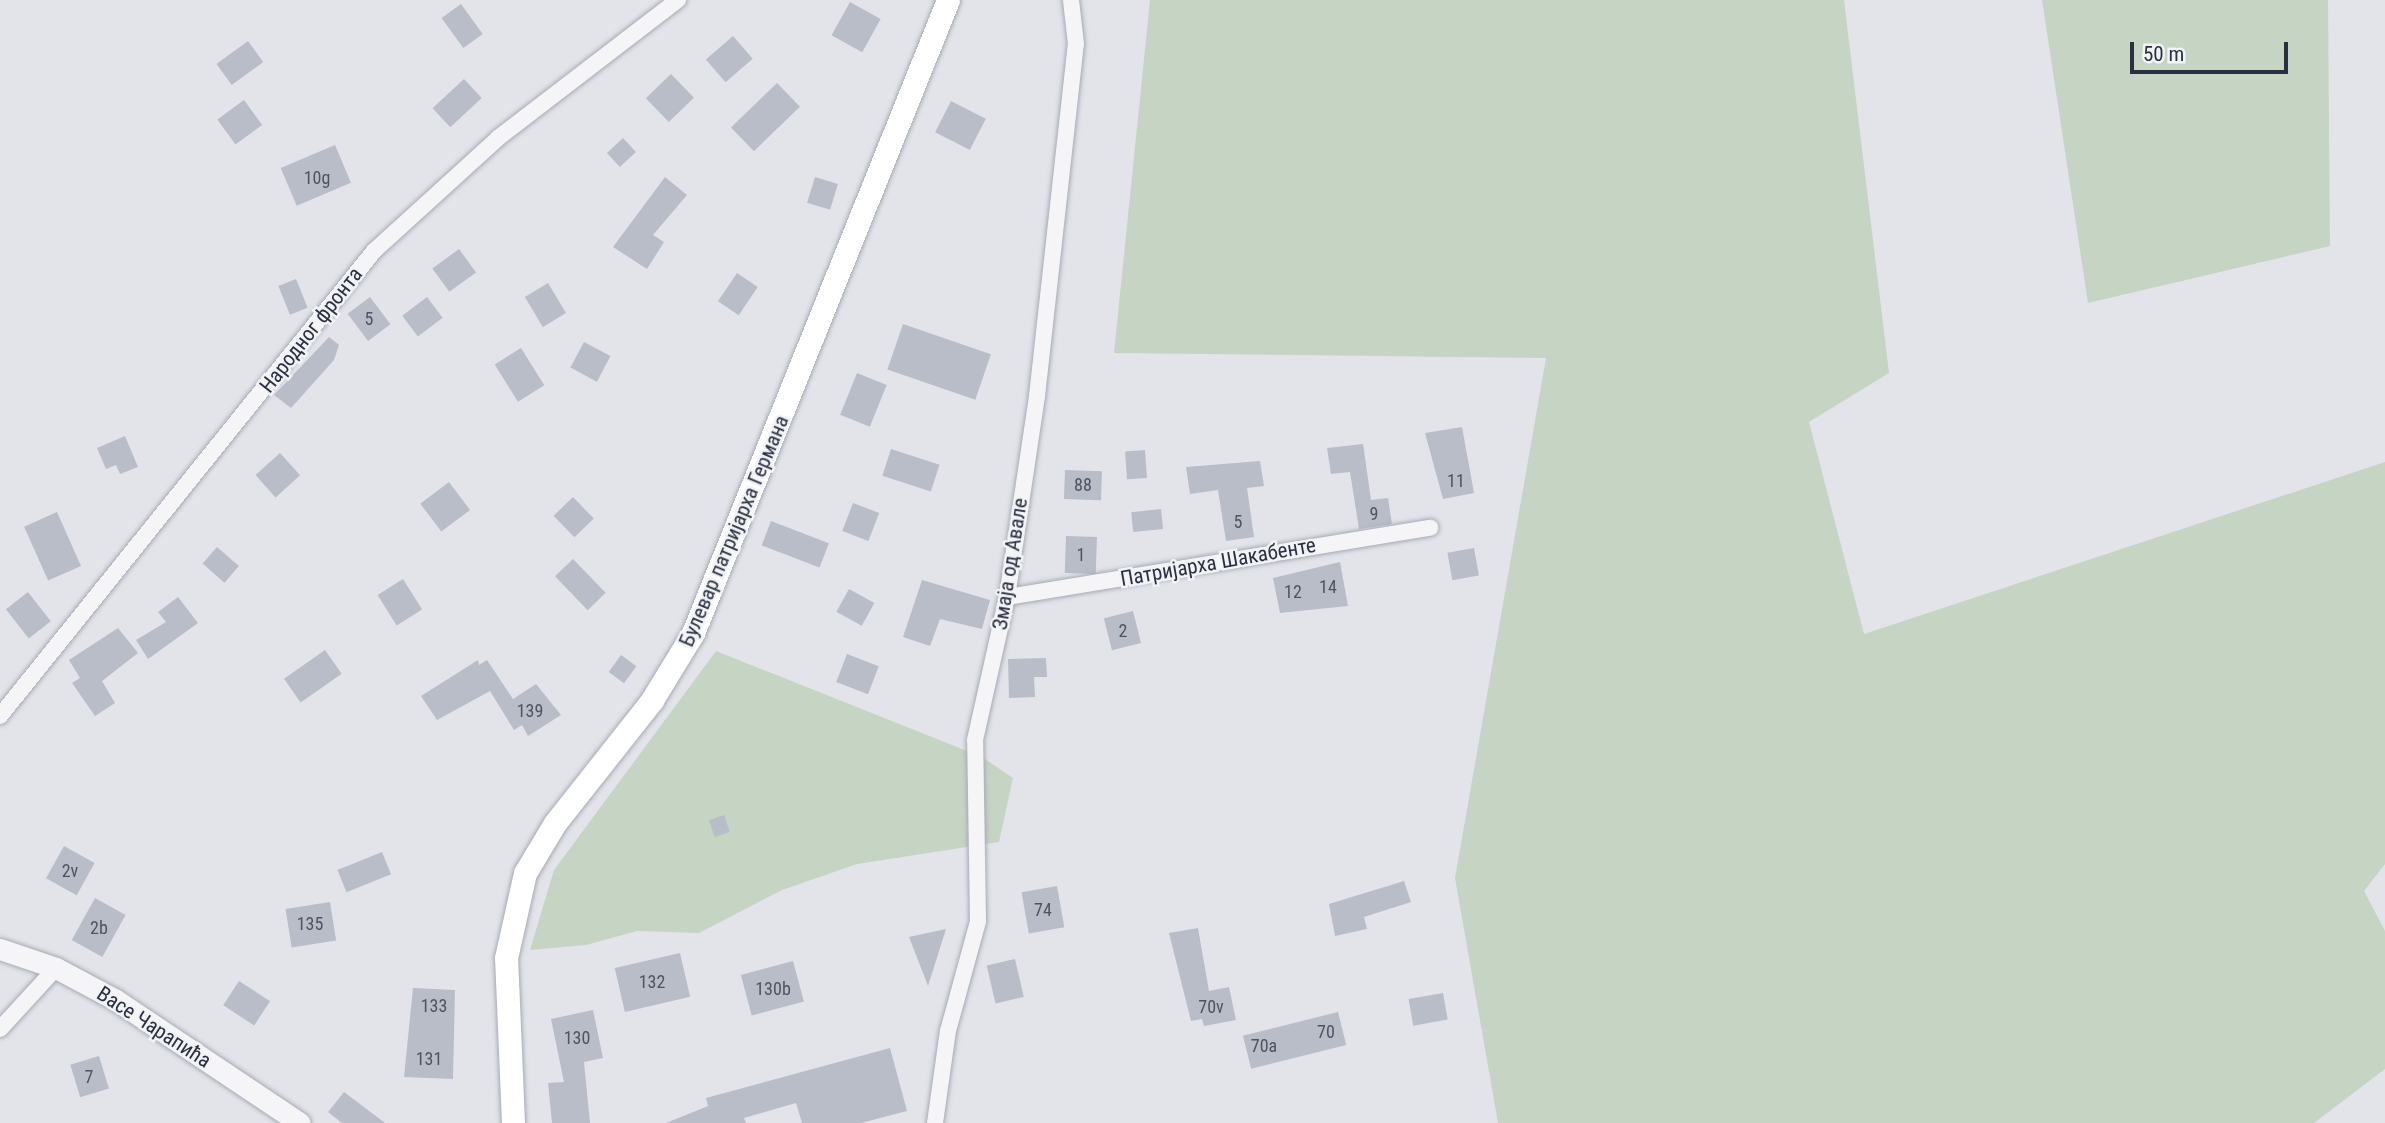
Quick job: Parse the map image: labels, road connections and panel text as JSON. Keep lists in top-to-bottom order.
{
  "streets": {
    "main road": ["Булевар патријарха Германа"],
    "street": [
      "Народног фронта",
      "Патријарха Шакабенте",
      "Змаја од Авале",
      "Васе Чарапића"
    ]
  },
  "crossings": [
    ["Патријарха Шакабенте", "Змаја од Авале"]
  ],
  "house_numbers": [
    "10g",
    "5",
    "11",
    "88",
    "9",
    "5",
    "1",
    "14",
    "12",
    "2",
    "139",
    "2v",
    "74",
    "135",
    "2b",
    "132",
    "130b",
    "133",
    "70v",
    "70",
    "130",
    "70a",
    "131",
    "7"
  ],
  "scale_bar": "50 m"
}
